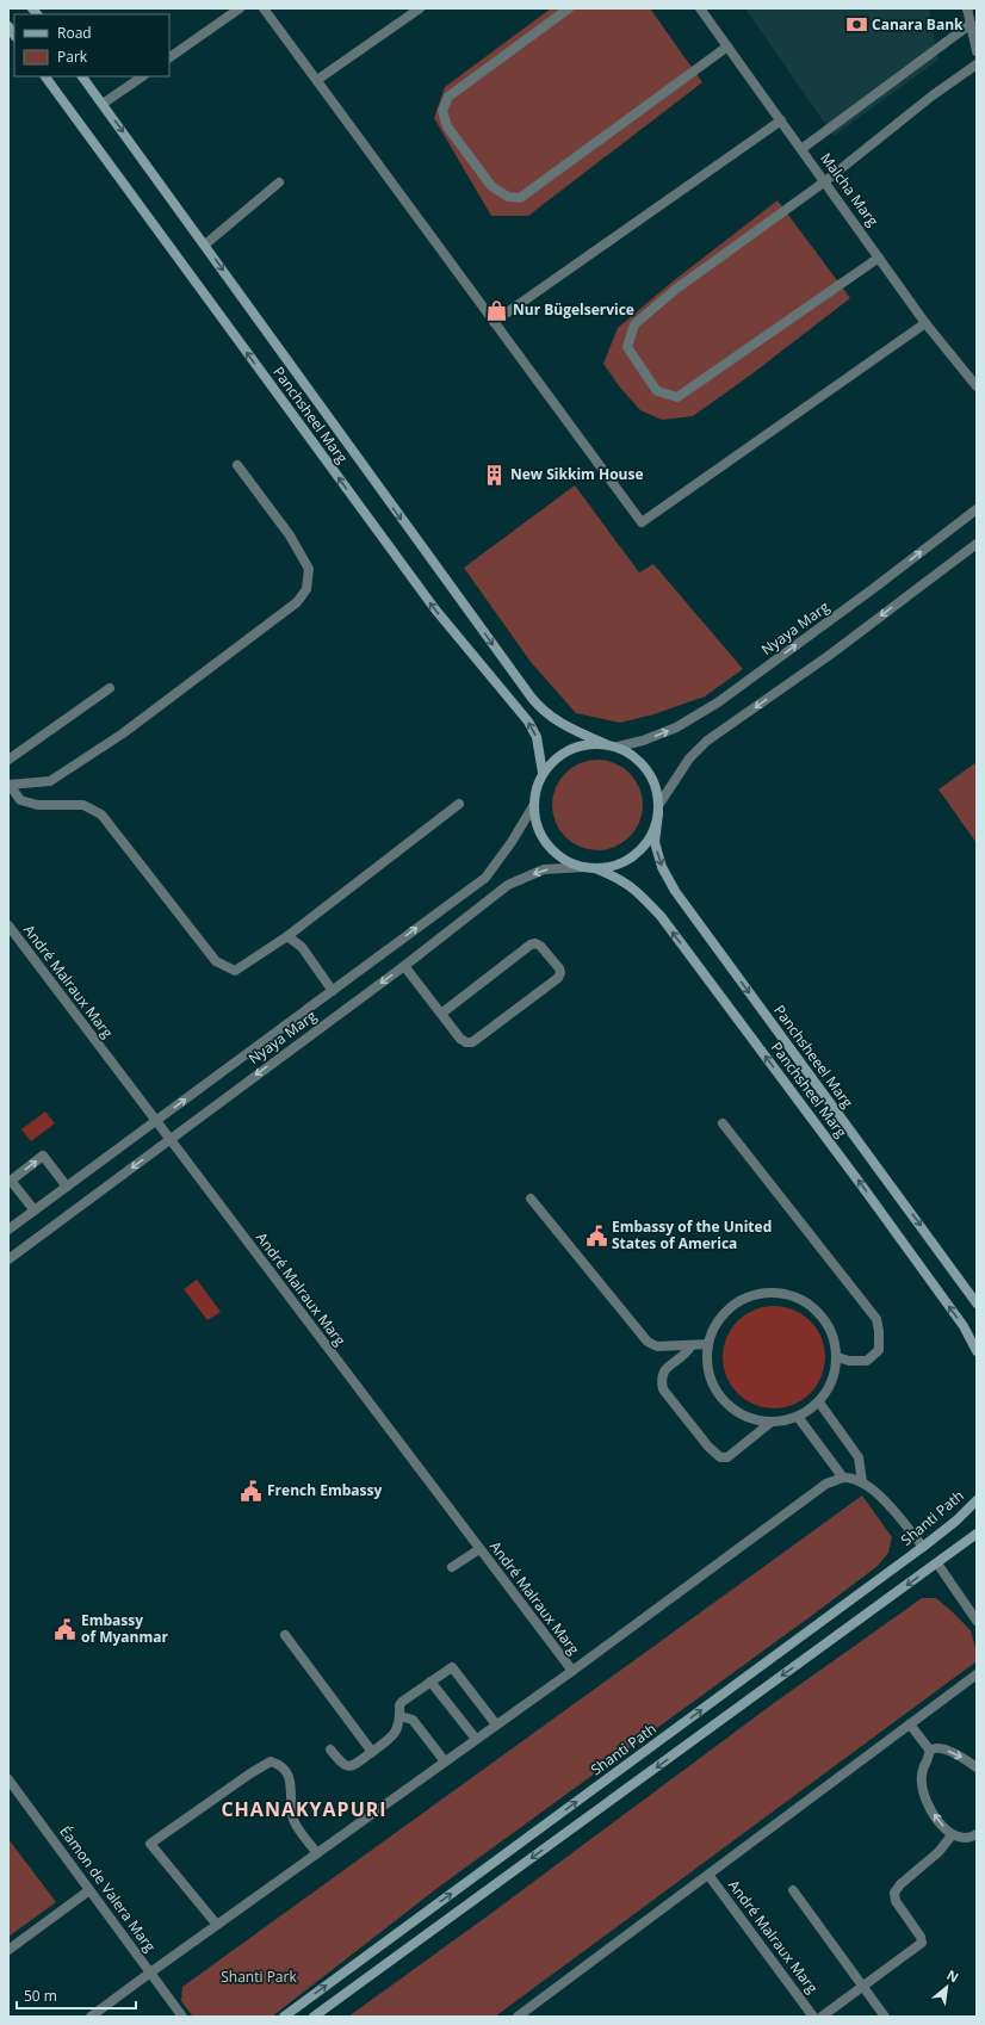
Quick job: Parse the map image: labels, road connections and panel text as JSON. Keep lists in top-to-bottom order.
{
  "streets": {
    "main road": ["Panchsheel Marg", "Panchsheeel Marg", "Shanti Path"],
    "street": [
      "Malcha Marg",
      "Nyaya Marg",
      "André Malraux Marg",
      "Éamon de Valera Marg"
    ]
  },
  "crossings": [
    ["Panchsheel Marg", "Nyaya Marg"],
    ["Panchsheel Marg", "Panchsheeel Marg"],
    ["Nyaya Marg", "André Malraux Marg"],
    ["Nyaya Marg", "Panchsheeel Marg"]
  ],
  "one_way": ["Panchsheeel Marg"],
  "districts": ["CHANAKYAPURI"],
  "parks": ["Shanti Park"],
  "places": {
    "bank": ["Canara Bank"],
    "shop": ["Nur Bügelservice"],
    "building": ["New Sikkim House"],
    "public building": ["Embassy of the United States of America", "French Embassy", "Embassy of Myanmar"]
  },
  "legend": ["Road", "Park"],
  "scale_bar": "50 m",
  "north": "top right"
}
